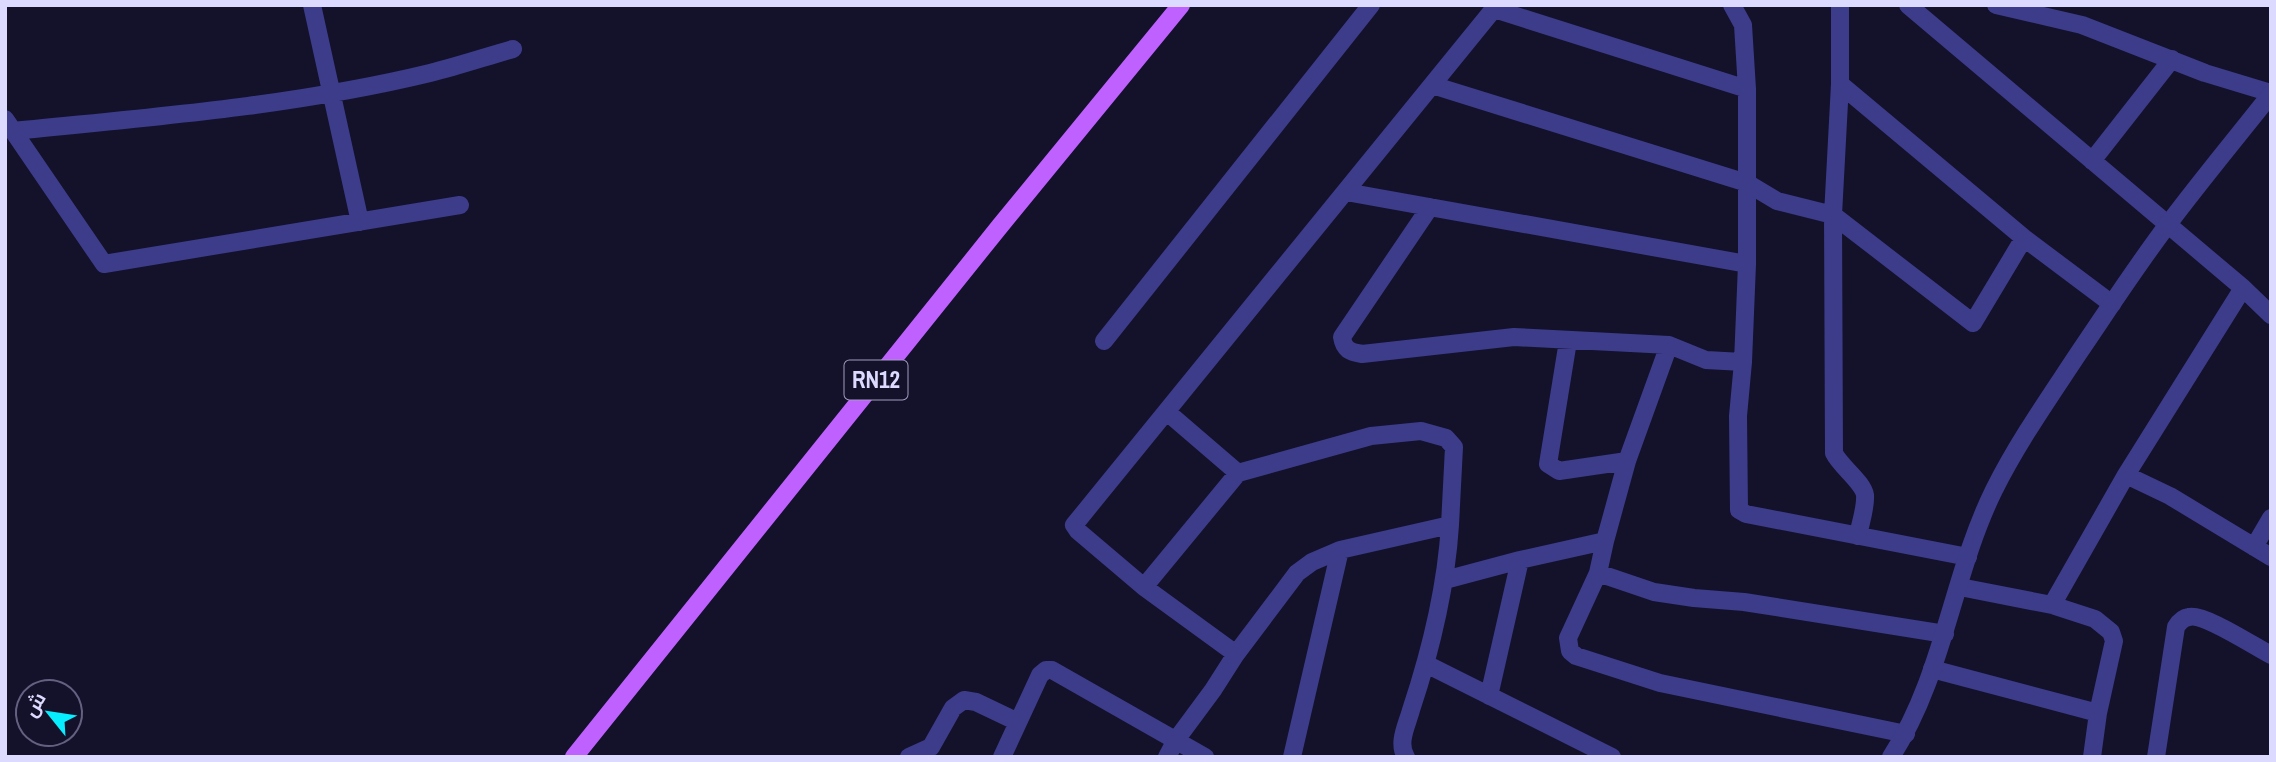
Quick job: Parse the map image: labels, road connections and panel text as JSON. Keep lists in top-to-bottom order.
{
  "streets": {
    "main road": ["RN12"]
  },
  "north": "top left"
}
